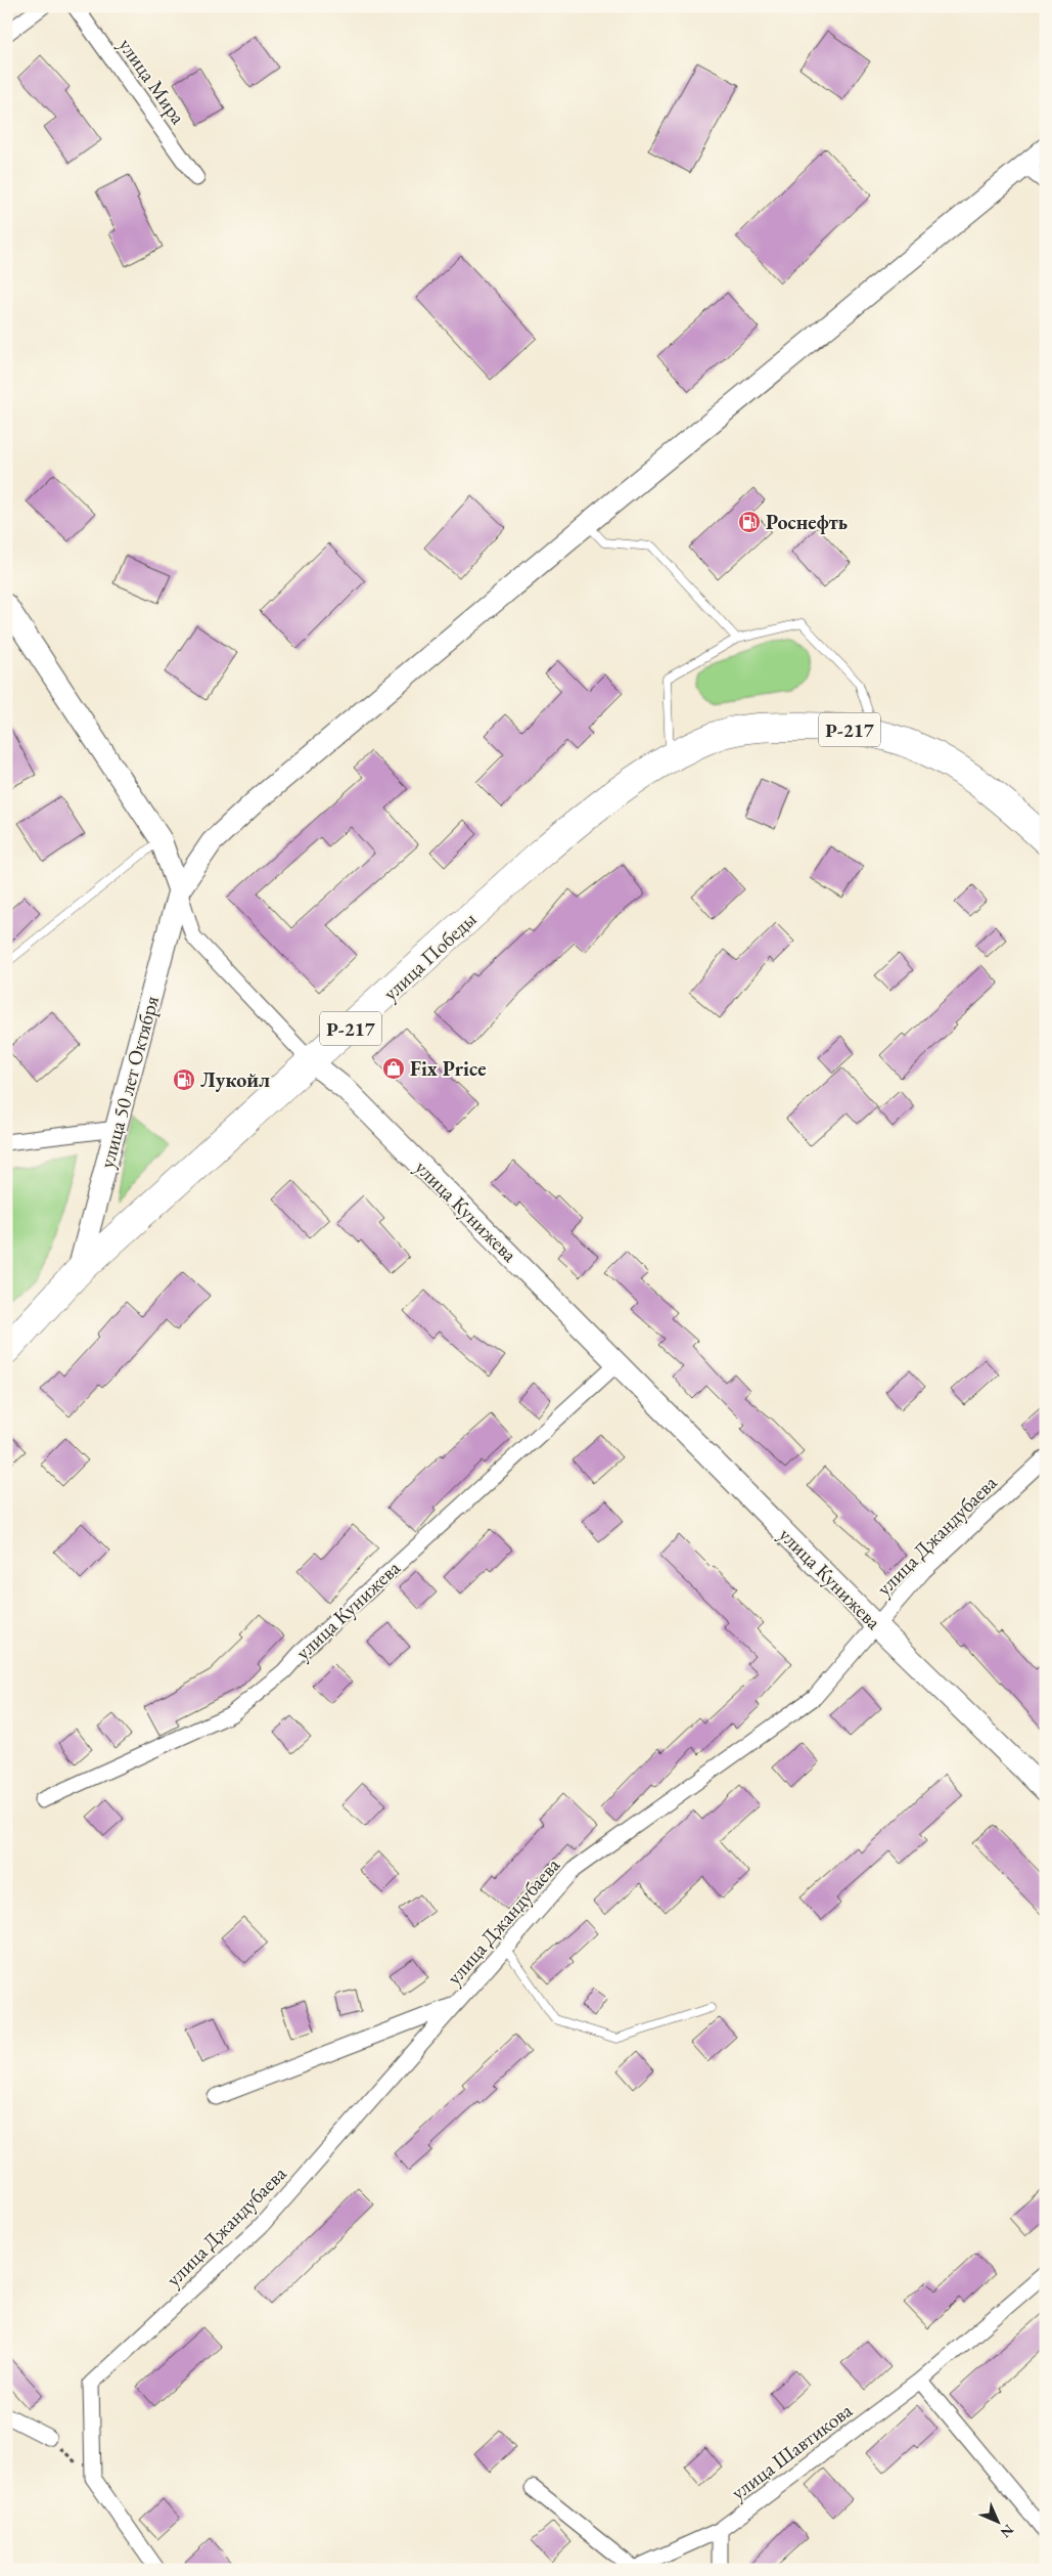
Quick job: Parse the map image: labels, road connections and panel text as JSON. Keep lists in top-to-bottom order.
{
  "streets": {
    "highway": ["Р-217", "улица Победы"],
    "main road": ["улица 50 лет Октября", "улица Кунижева"],
    "street": ["улица Мира", "улица Джандубаева", "улица Шавтикова"]
  },
  "crossings": [
    ["Р-217", "улица Победы"],
    ["улица Победы", "улица 50 лет Октября"],
    ["улица Победы", "улица Кунижева"],
    ["улица Кунижева", "улица Джандубаева"]
  ],
  "places": {
    "fuel station": ["Роснефть", "Лукойл"],
    "shop": ["Fix Price"]
  },
  "north": "bottom right"
}
